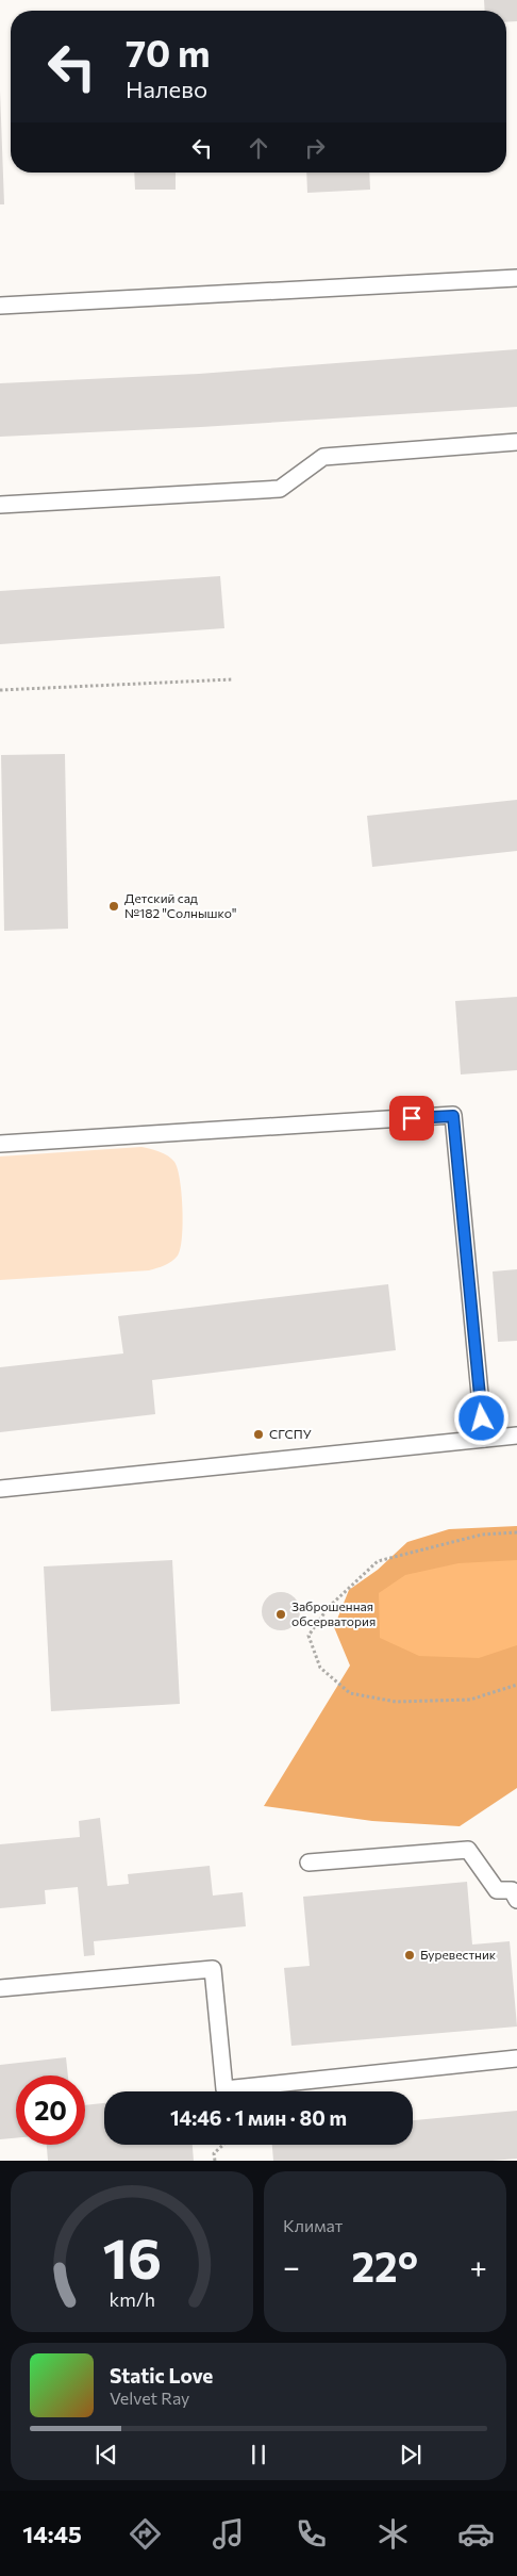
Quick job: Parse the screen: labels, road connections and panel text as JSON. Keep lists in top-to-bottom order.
{
  "places": [
    "Детский сад №182 \"Солнышко\"",
    "СГСПУ",
    "Заброшенная обсерватория",
    "Буревестник"
  ],
  "page": {
    "turn": ["70 m", "Налево"],
    "limit": "20",
    "trip": "14:46 · 1 мин · 80 m",
    "tile": "Климат",
    "heat": ["−", "22°", "+"],
    "song": ["Static Love", "Velvet Ray"],
    "tabs": "14:45",
    "gauge": ["16", "km/h"]
  }
}
